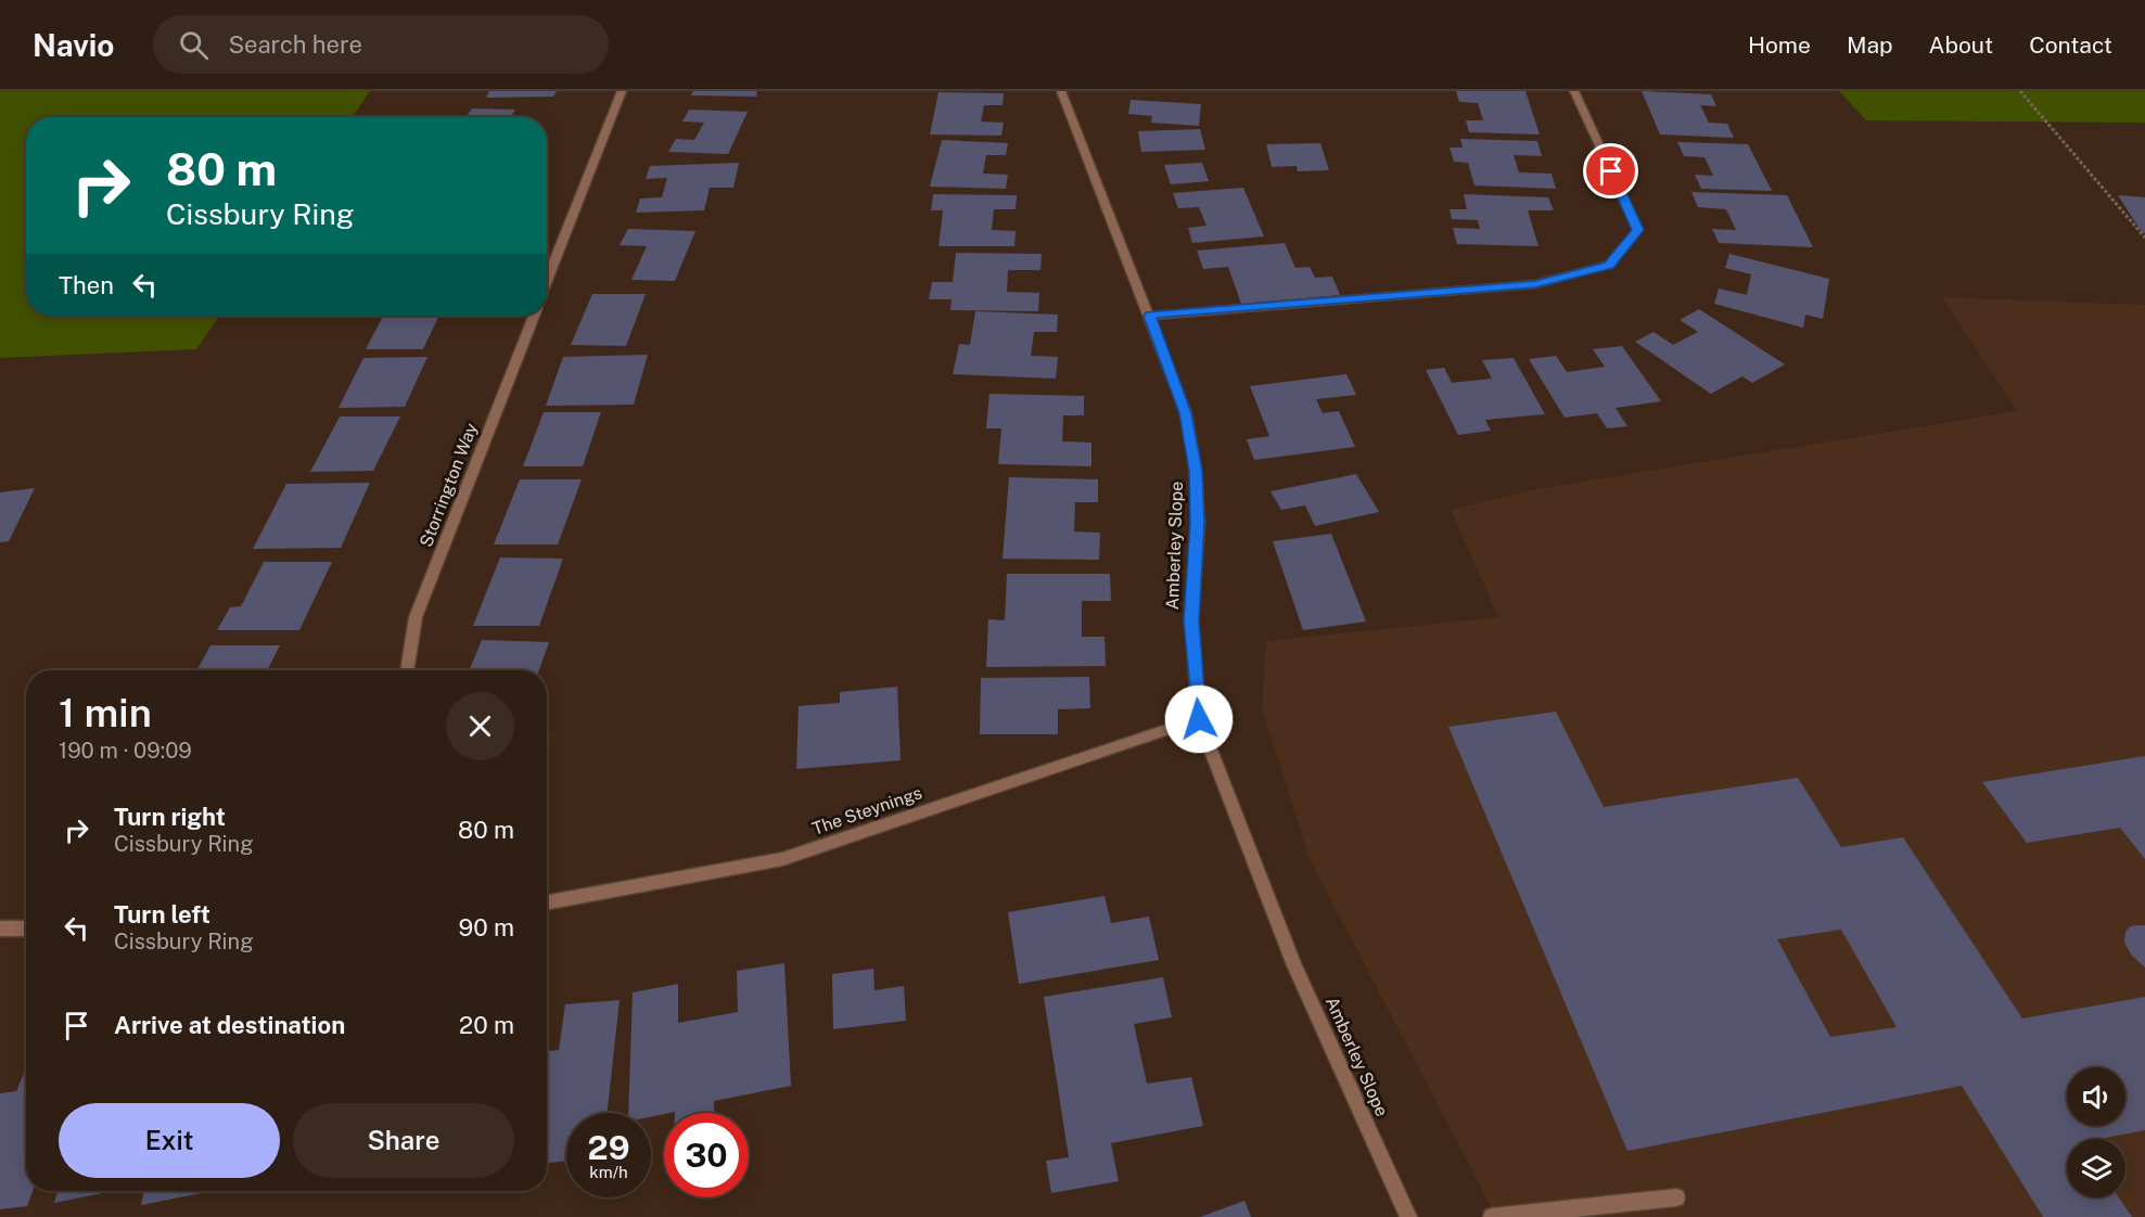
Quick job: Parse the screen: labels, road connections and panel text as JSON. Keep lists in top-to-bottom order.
{
  "streets": {
    "street": ["Storrington Way", "Amberley Slope", "The Steynings"]
  },
  "crossings": [
    ["Amberley Slope", "The Steynings"]
  ],
  "page": {
    "header": "Navio",
    "search": "Search here",
    "nav": [
      "Home",
      "Map",
      "About",
      "Contact"
    ],
    "turn": ["80 m", "Cissbury Ring"],
    "then": "Then",
    "heading": ["1 min", "190 m · 09:09"],
    "list": [
      {
        "name": "Turn right",
        "note": "Cissbury Ring",
        "value": "80 m"
      },
      {
        "name": "Turn left",
        "note": "Cissbury Ring",
        "value": "90 m"
      },
      {
        "name": "Arrive at destination",
        "value": "20 m"
      }
    ],
    "buttons": ["Exit", "Share"],
    "speed": "29 km/h",
    "limit": "30"
  }
}
